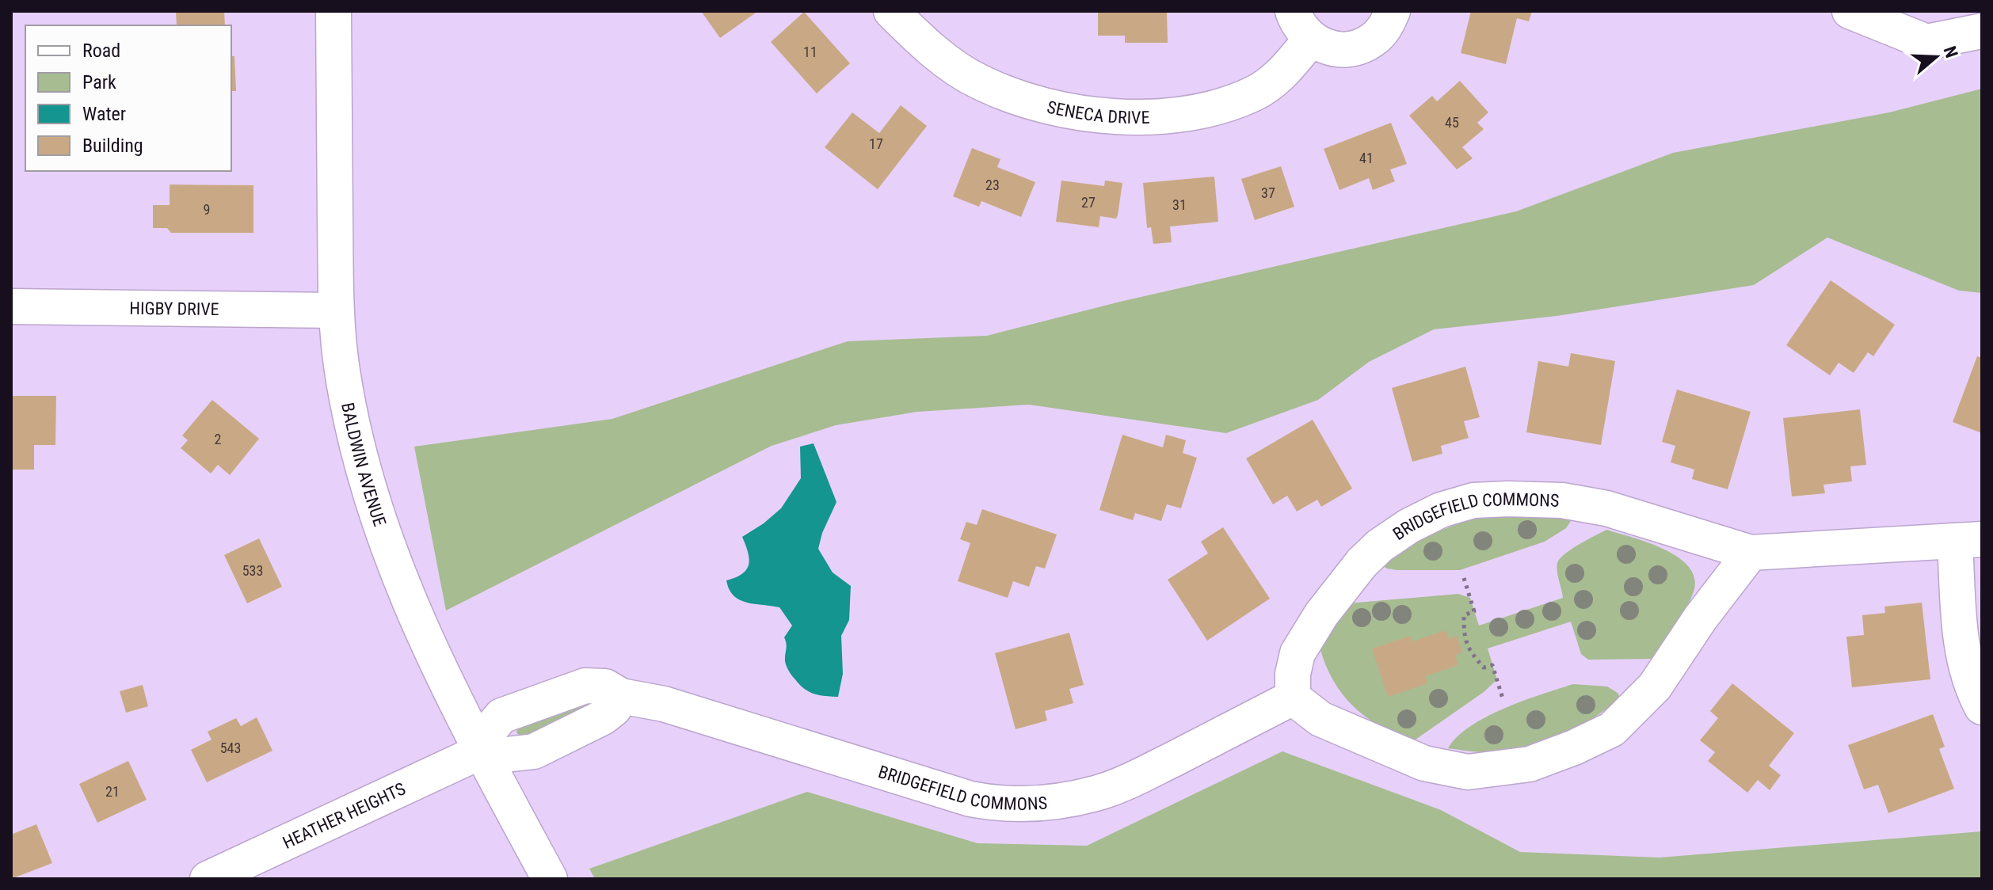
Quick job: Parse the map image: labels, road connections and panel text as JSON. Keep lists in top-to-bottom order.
{
  "streets": {
    "street": [
      "SENECA DRIVE",
      "HIGBY DRIVE",
      "BALDWIN AVENUE",
      "BRIDGEFIELD COMMONS",
      "HEATHER HEIGHTS"
    ]
  },
  "crossings": [
    ["HIGBY DRIVE", "BALDWIN AVENUE"],
    ["BALDWIN AVENUE", "BRIDGEFIELD COMMONS"],
    ["BALDWIN AVENUE", "HEATHER HEIGHTS"],
    ["BRIDGEFIELD COMMONS", "HEATHER HEIGHTS"]
  ],
  "house_numbers": [
    "11",
    "45",
    "17",
    "41",
    "23",
    "37",
    "27",
    "31",
    "9",
    "2",
    "533",
    "543",
    "21"
  ],
  "legend": [
    "Road",
    "Park",
    "Water",
    "Building"
  ],
  "north": "right"
}
